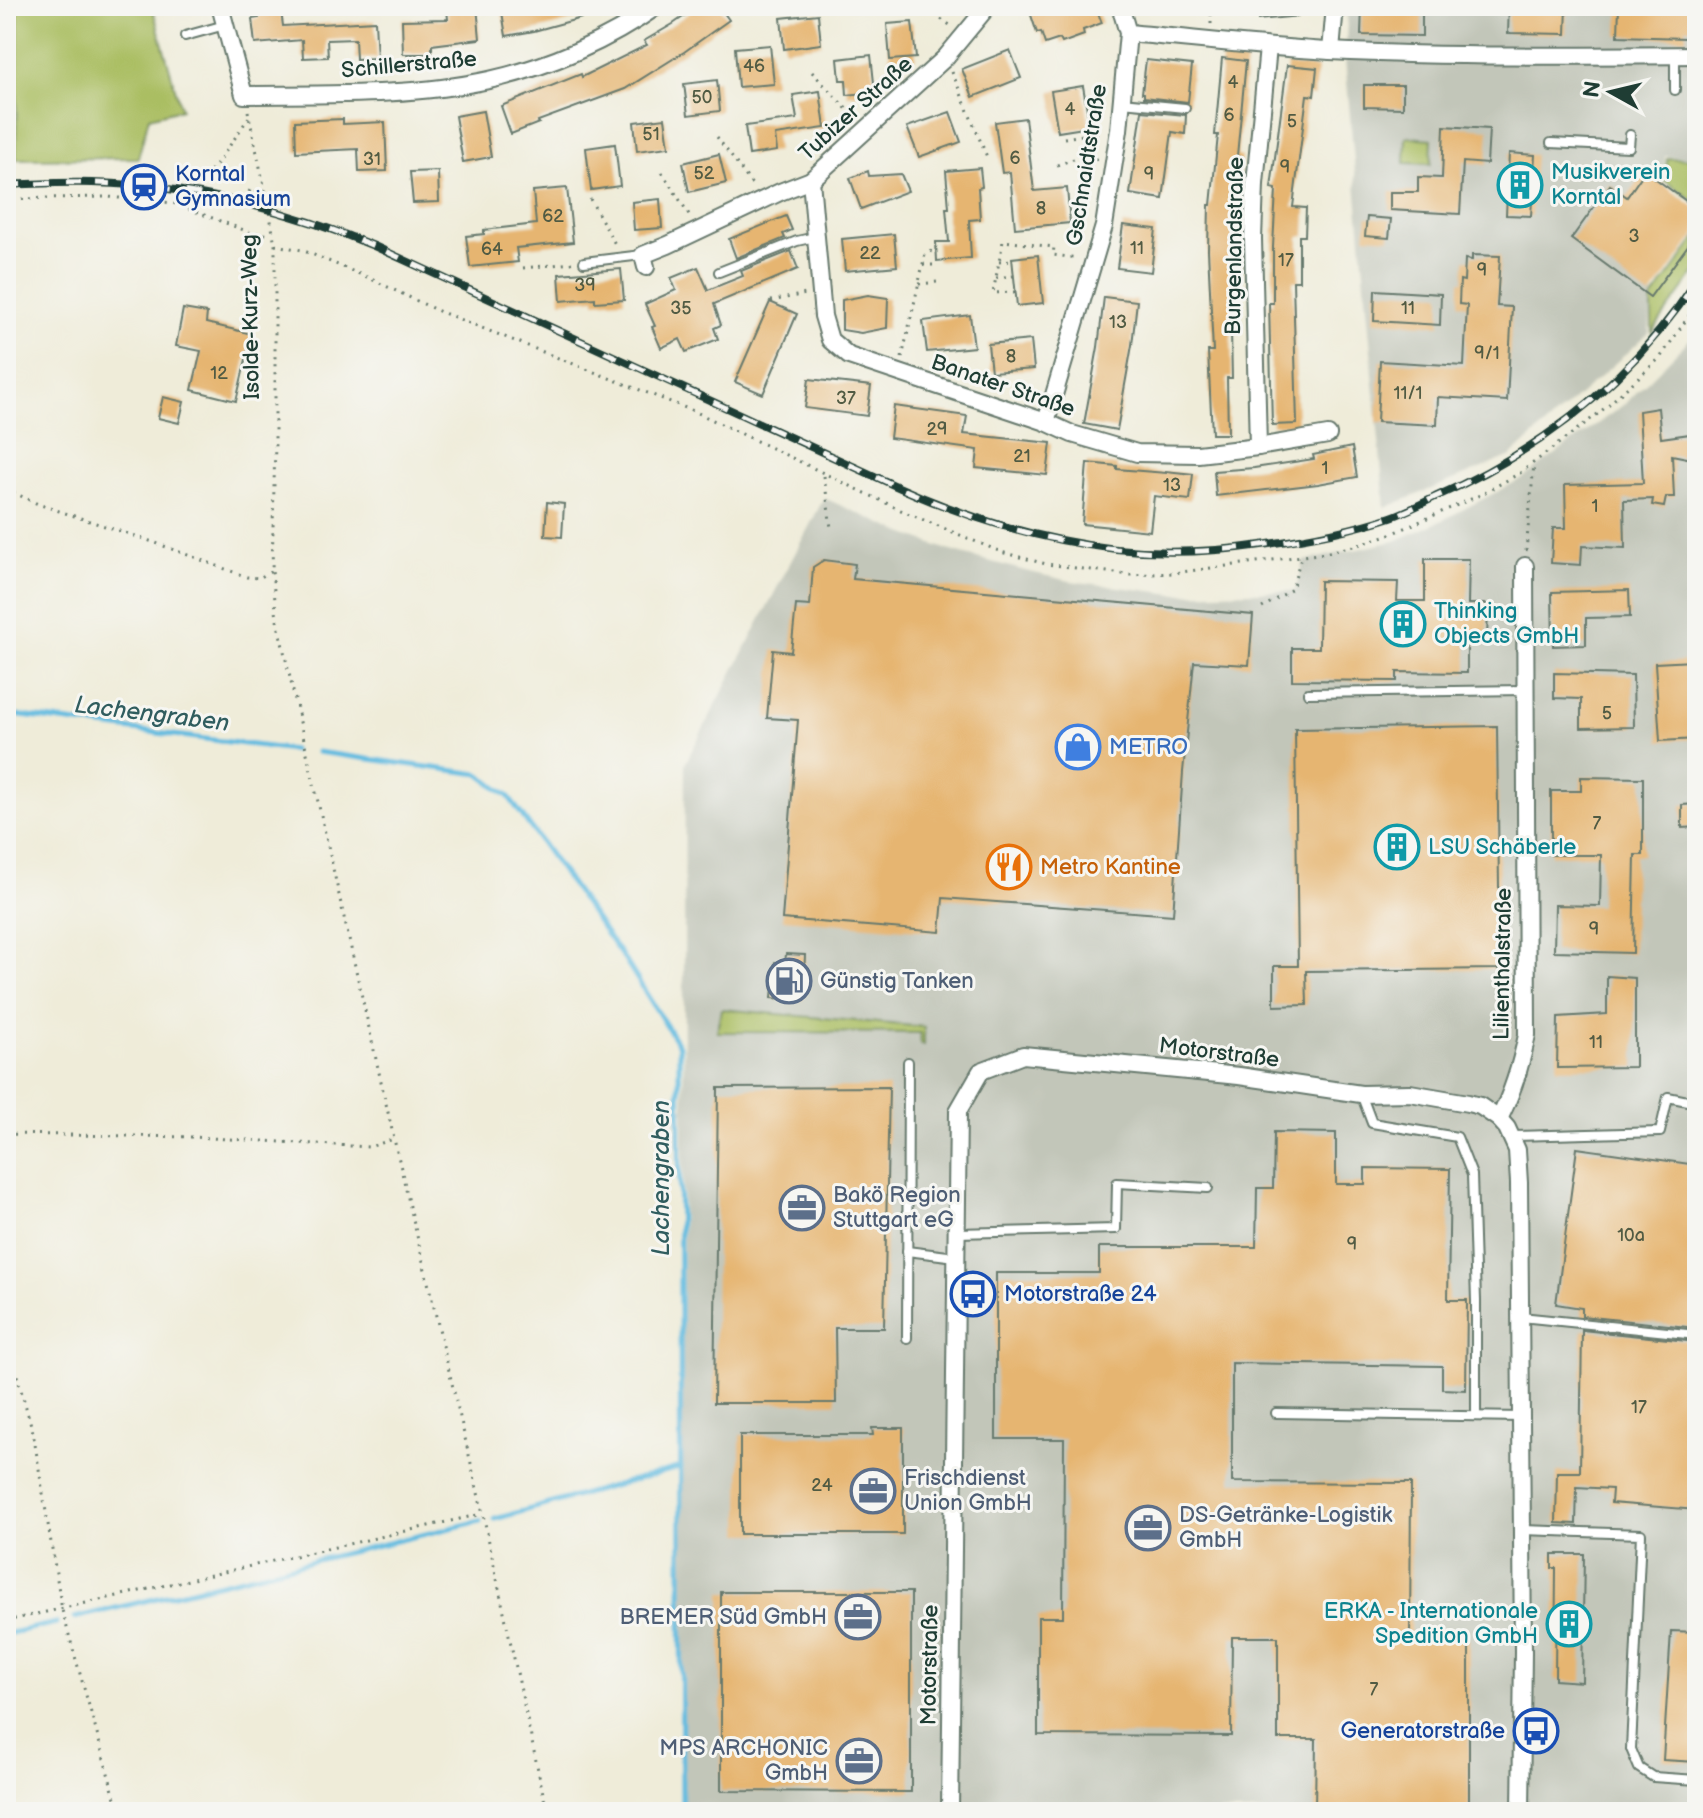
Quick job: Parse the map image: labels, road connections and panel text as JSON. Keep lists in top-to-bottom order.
{
  "streets": {
    "street": [
      "Schillerstraße",
      "Tubizer Straße",
      "Gschnaidtstraße",
      "Burgenlandstraße",
      "Banater Straße",
      "Lilienthalstraße",
      "Motorstraße"
    ],
    "path": ["Isolde-Kurz-Weg"]
  },
  "crossings": [
    ["Schillerstraße", "Isolde-Kurz-Weg"],
    ["Tubizer Straße", "Banater Straße"],
    ["Gschnaidtstraße", "Banater Straße"],
    ["Burgenlandstraße", "Banater Straße"],
    ["Lilienthalstraße", "Motorstraße"]
  ],
  "water": ["Lachengraben"],
  "places": {
    "building": [
      "Musikverein Korntal",
      "Thinking Objects GmbH",
      "LSU Schäberle",
      "ERKA - Internationale Spedition GmbH"
    ],
    "station": ["Korntal Gymnasium"],
    "shop": ["METRO"],
    "restaurant": ["Metro Kantine"],
    "fuel station": ["Günstig Tanken"],
    "office": [
      "Bakö Region Stuttgart eG",
      "Frischdienst Union GmbH",
      "DS-Getränke-Logistik GmbH",
      "BREMER Süd GmbH",
      "MPS ARCHONIC GmbH"
    ],
    "bus stop": ["Motorstraße 24", "Generatorstraße"]
  },
  "house_numbers": [
    "46",
    "4",
    "50",
    "4",
    "6",
    "5",
    "51",
    "6",
    "31",
    "9",
    "52",
    "9",
    "8",
    "62",
    "3",
    "11",
    "64",
    "22",
    "17",
    "9",
    "39",
    "35",
    "11",
    "13",
    "9/1",
    "8",
    "12",
    "11/1",
    "37",
    "29",
    "21",
    "1",
    "13",
    "1",
    "5",
    "7",
    "9",
    "11",
    "10a",
    "9",
    "17",
    "24",
    "7"
  ],
  "north": "left"
}
